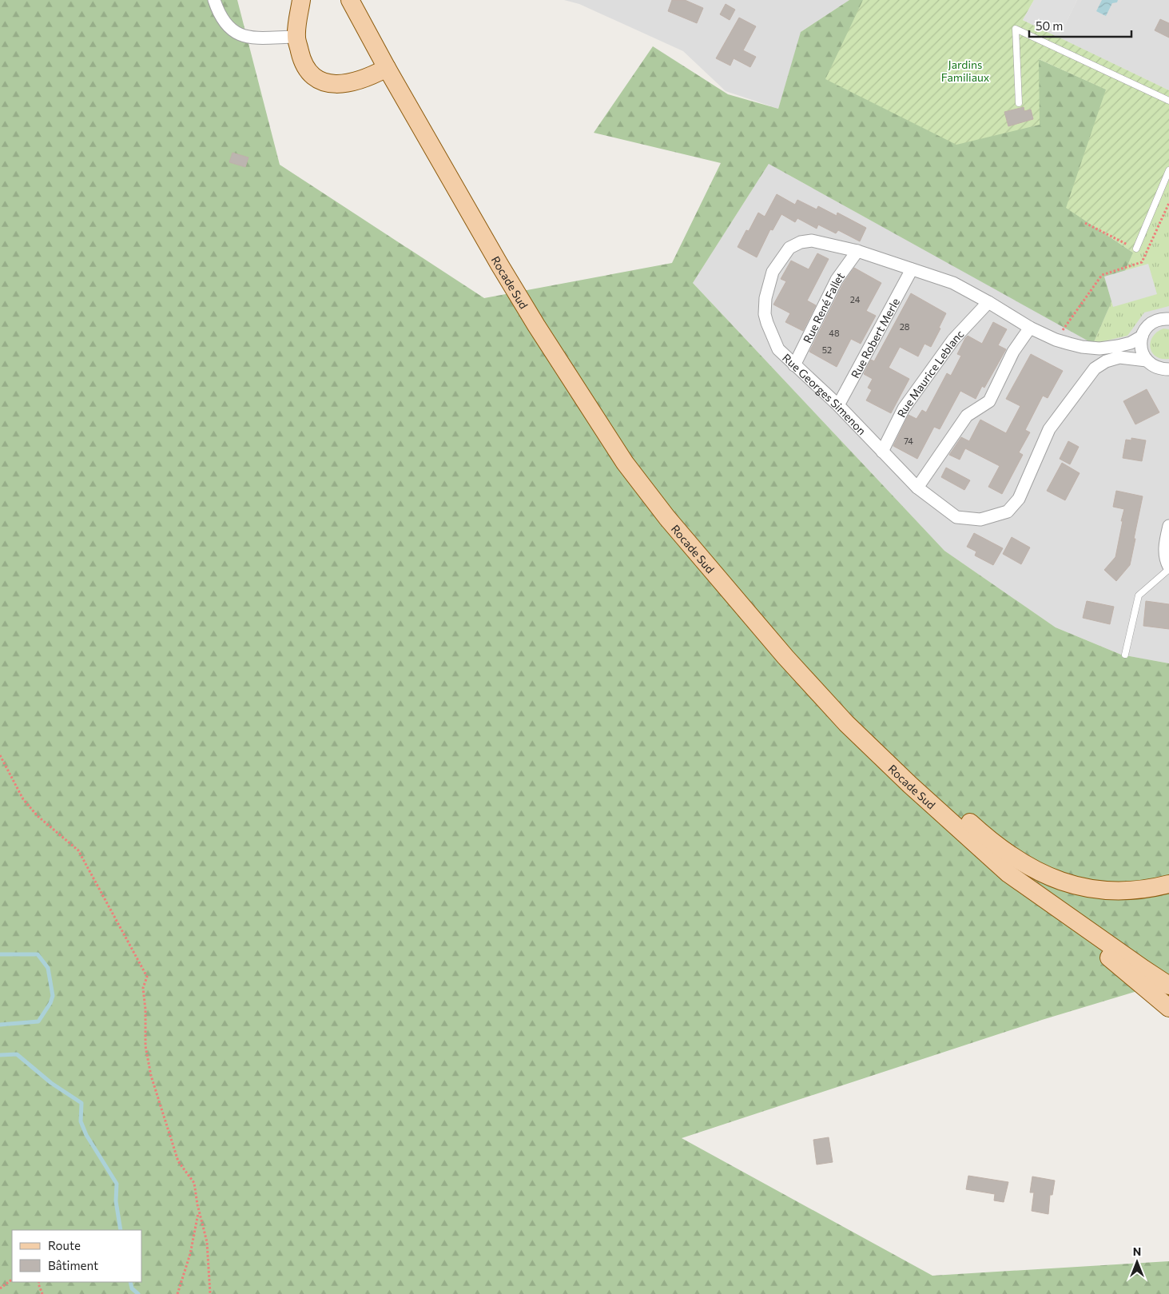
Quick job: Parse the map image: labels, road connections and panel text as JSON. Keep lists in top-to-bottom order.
{
  "streets": {
    "main road": ["Rocade Sud"],
    "street": [
      "Rue René Fallet",
      "Rue Robert Merle",
      "Rue Maurice Leblanc",
      "Rue Georges Simenon"
    ]
  },
  "crossings": [
    ["Rue René Fallet", "Rue Georges Simenon"],
    ["Rue Robert Merle", "Rue Georges Simenon"],
    ["Rue Maurice Leblanc", "Rue Georges Simenon"]
  ],
  "parks": ["Jardins Familiaux"],
  "house_numbers": [
    "24",
    "28",
    "48",
    "52",
    "74"
  ],
  "legend": ["Route", "Bâtiment"],
  "scale_bar": "50 m",
  "north": "top"
}
